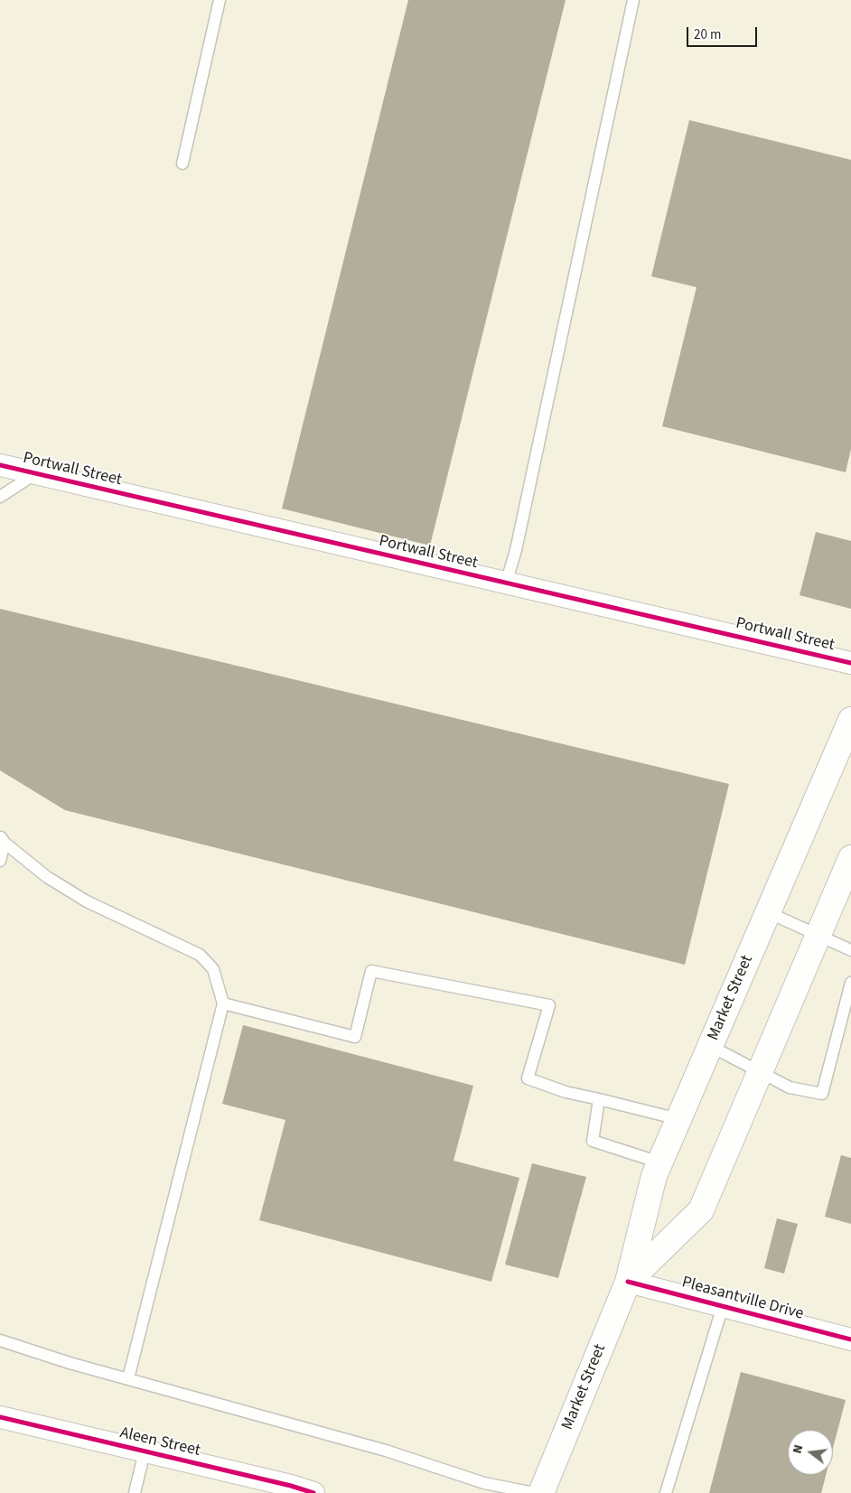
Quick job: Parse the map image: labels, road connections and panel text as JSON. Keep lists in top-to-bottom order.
{
  "streets": {
    "main road": ["Market Street"],
    "street": ["Portwall Street", "Pleasantville Drive", "Aleen Street"]
  },
  "crossings": [
    ["Market Street", "Pleasantville Drive"]
  ],
  "scale_bar": "20 m",
  "north": "left"
}
